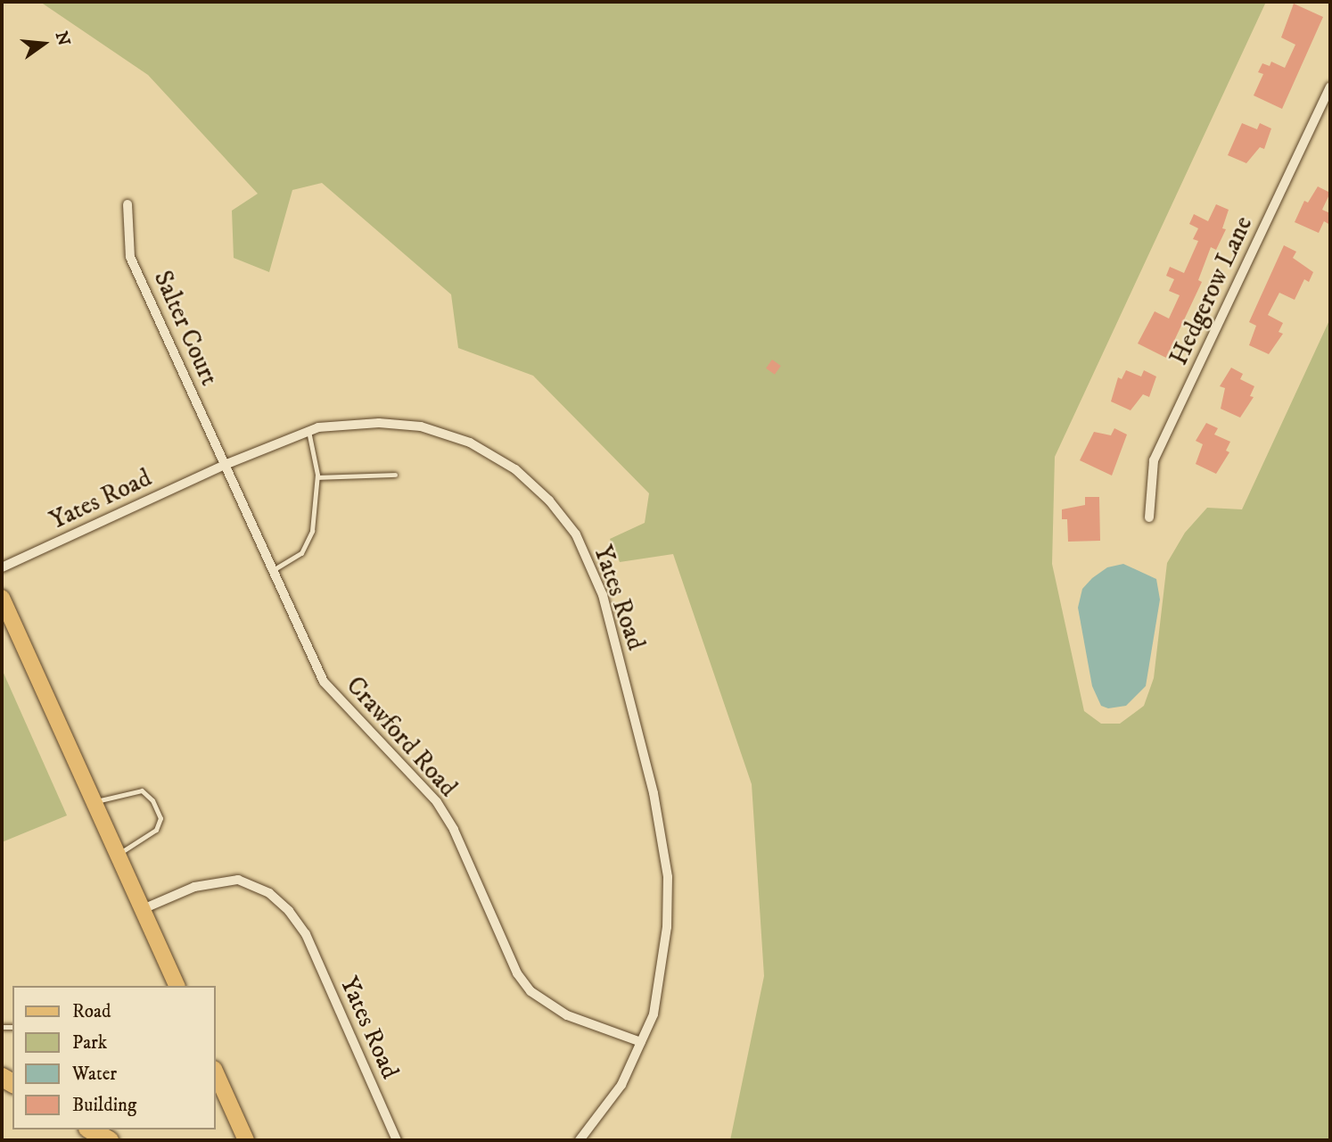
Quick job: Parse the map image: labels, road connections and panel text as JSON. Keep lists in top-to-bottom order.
{
  "streets": {
    "street": [
      "Hedgerow Lane",
      "Salter Court",
      "Yates Road",
      "Crawford Road"
    ]
  },
  "crossings": [
    ["Salter Court", "Yates Road"],
    ["Salter Court", "Crawford Road"],
    ["Yates Road", "Crawford Road"]
  ],
  "legend": [
    "Road",
    "Park",
    "Water",
    "Building"
  ],
  "north": "right"
}
